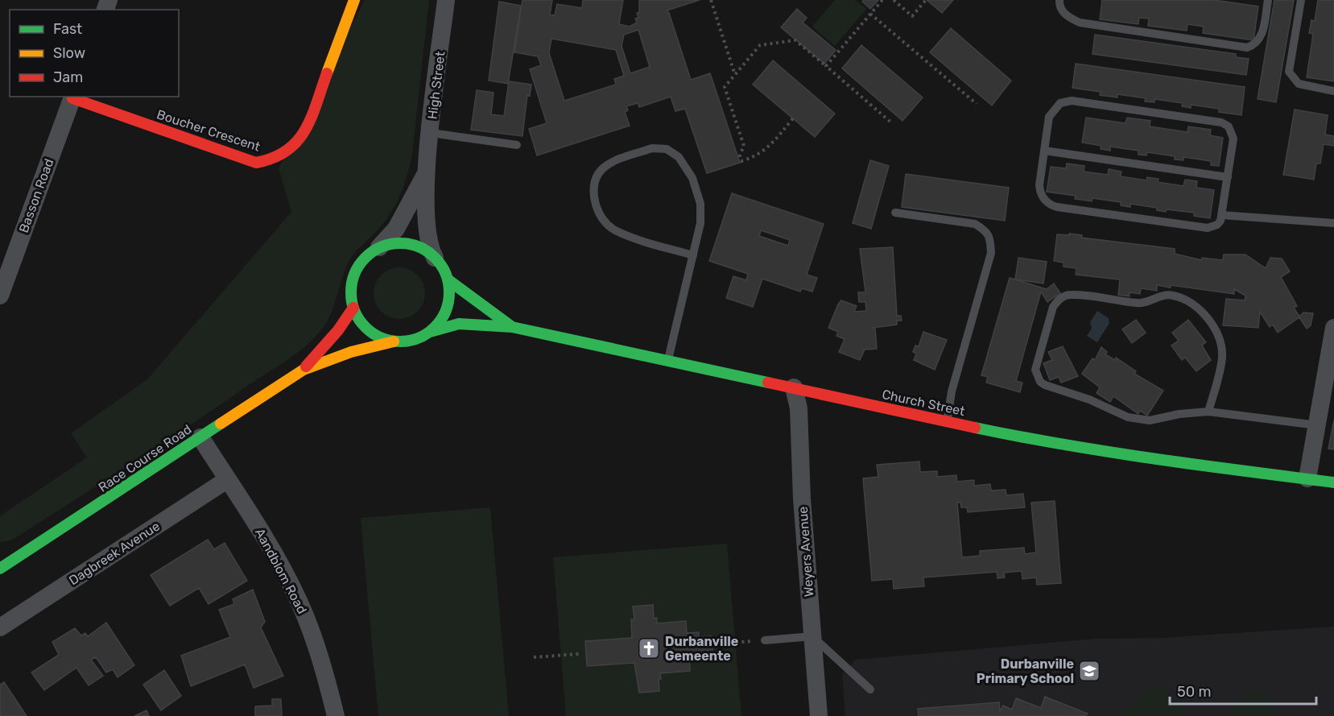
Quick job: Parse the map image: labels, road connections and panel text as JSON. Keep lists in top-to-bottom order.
{
  "streets": {
    "main road": ["Boucher Crescent", "Church Street", "Race Course Road"],
    "street": [
      "High Street",
      "Basson Road",
      "Weyers Avenue",
      "Dagbreek Avenue",
      "Aandblom Road"
    ]
  },
  "crossings": [
    ["High Street", "Church Street"],
    ["High Street", "Race Course Road"],
    ["Boucher Crescent", "Basson Road"],
    ["Church Street", "Race Course Road"],
    ["Church Street", "Weyers Avenue"],
    ["Race Course Road", "Aandblom Road"],
    ["Dagbreek Avenue", "Aandblom Road"]
  ],
  "places": {
    "church": ["Durbanville Gemeente"],
    "school or university": ["Durbanville Primary School"]
  },
  "legend": ["Fast", "Slow", "Jam"],
  "scale_bar": "50 m"
}
